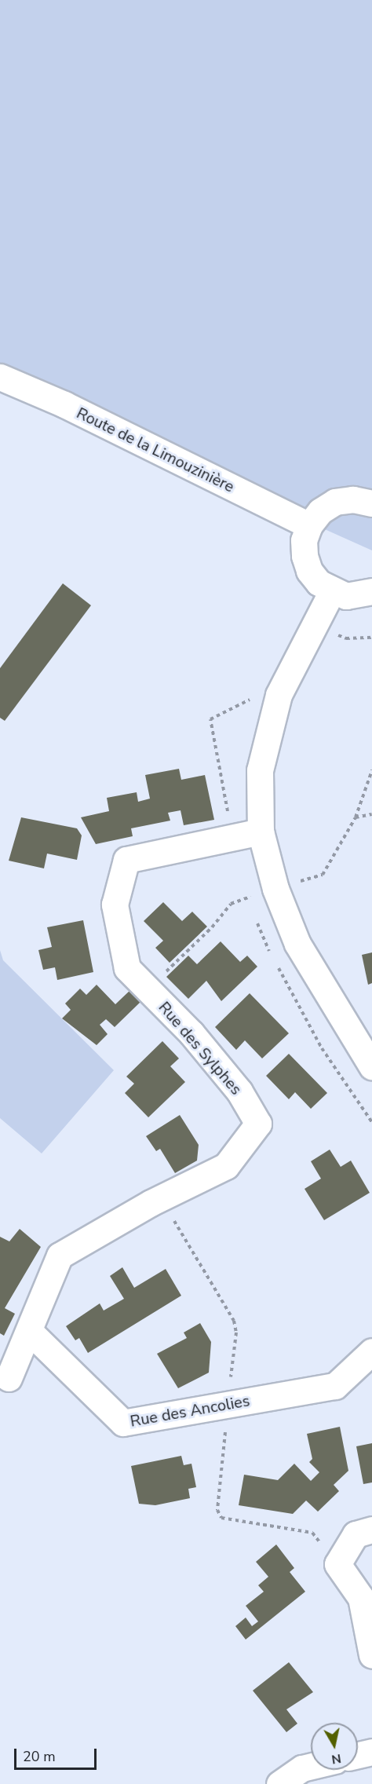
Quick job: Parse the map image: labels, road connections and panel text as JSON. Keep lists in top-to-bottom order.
{
  "streets": {
    "street": ["Route de la Limouzinière", "Rue des Sylphes", "Rue des Ancolies"]
  },
  "crossings": [
    ["Rue des Sylphes", "Rue des Ancolies"]
  ],
  "scale_bar": "20 m",
  "north": "bottom"
}
